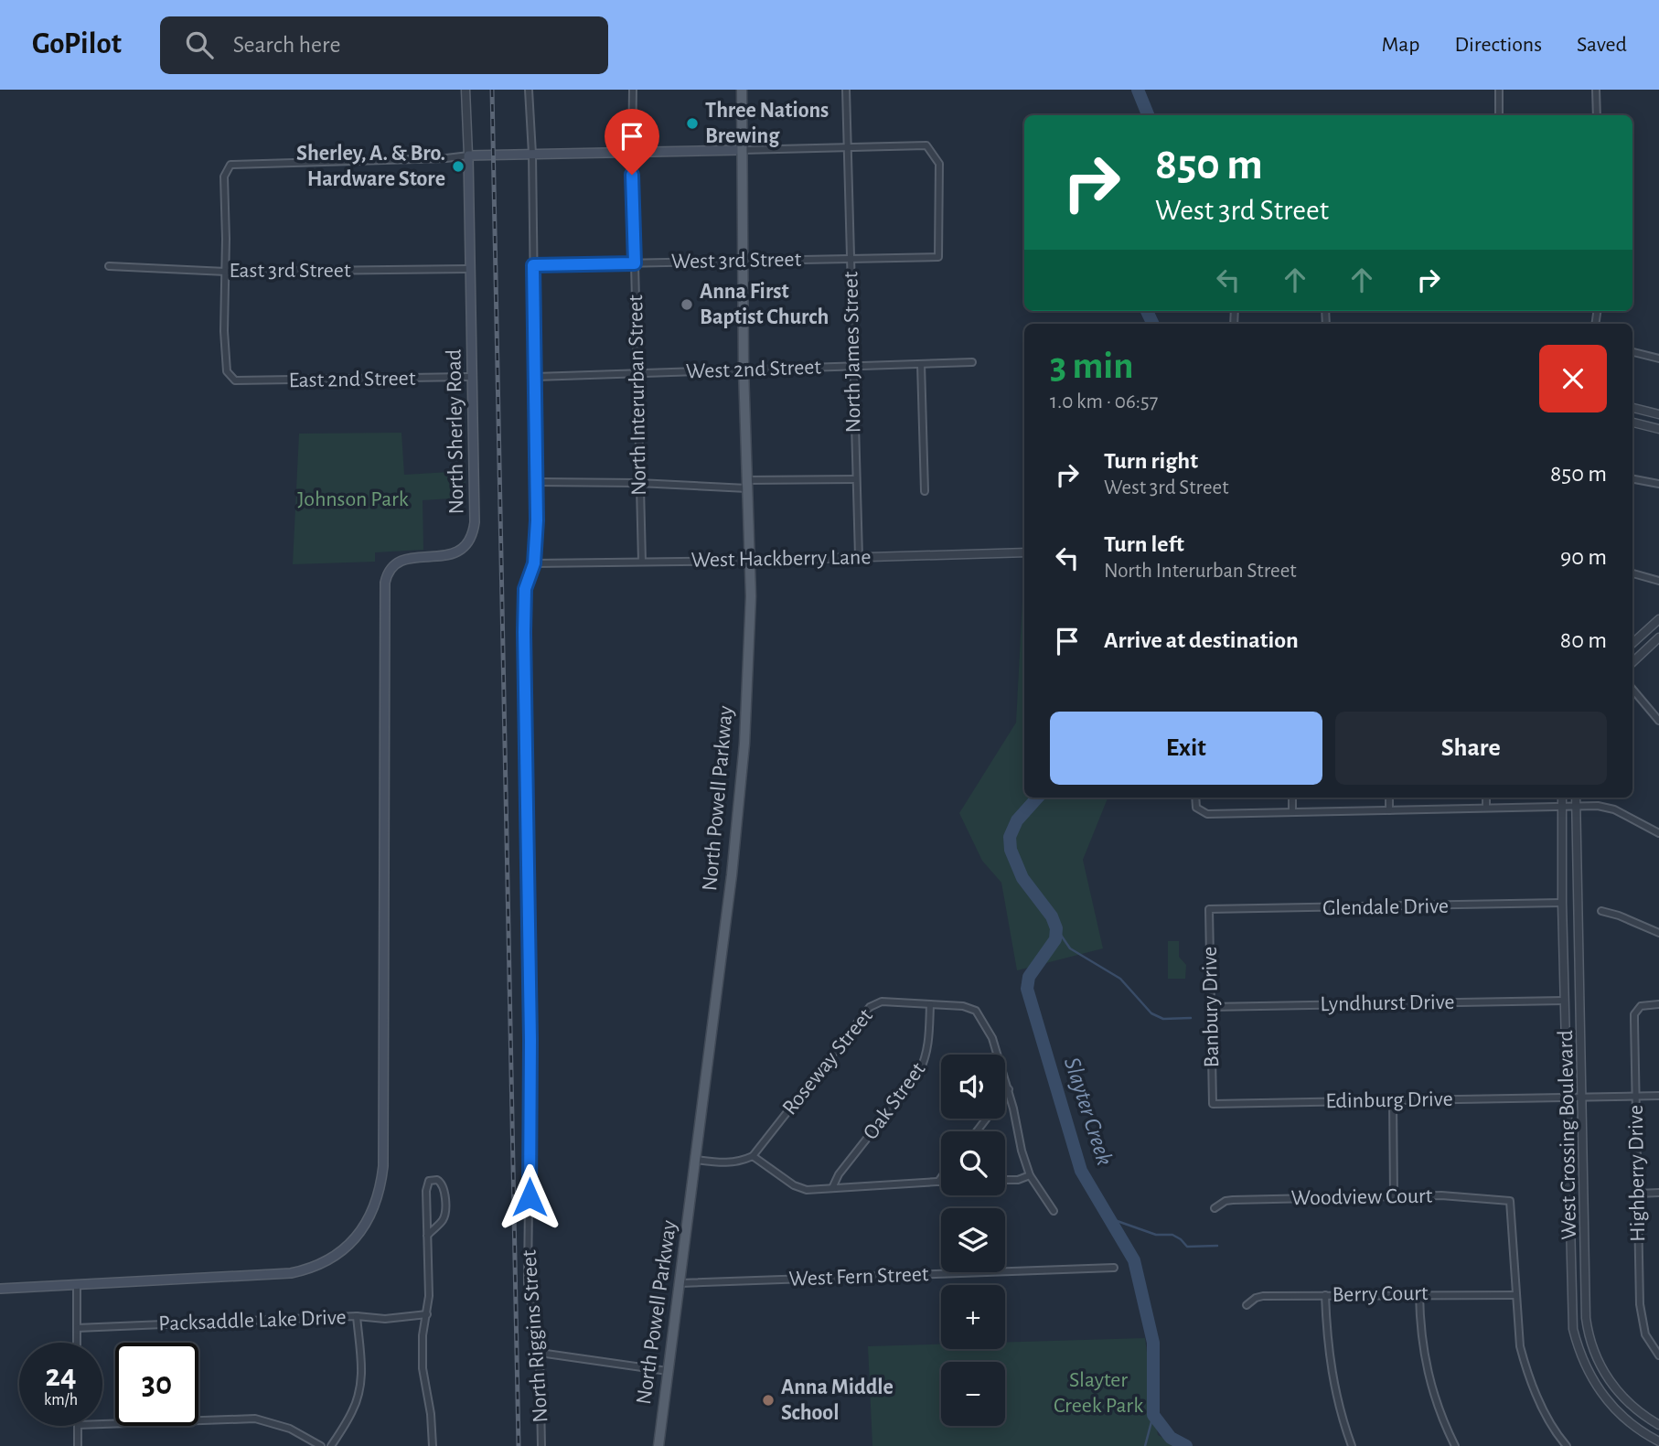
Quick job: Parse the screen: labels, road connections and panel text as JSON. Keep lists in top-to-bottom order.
{
  "streets": {
    "main road": ["North Sherley Road", "North Powell Parkway"],
    "street": [
      "West 3rd Street",
      "East 3rd Street",
      "North James Street",
      "West 2nd Street",
      "East 2nd Street",
      "North Interurban Street",
      "West Hackberry Lane",
      "Glendale Drive",
      "Lyndhurst Drive",
      "Banbury Drive",
      "Roseway Street",
      "Edinburg Drive",
      "Oak Street",
      "West Crossing Boulevard",
      "Highberry Drive",
      "Woodview Court",
      "West Fern Street",
      "Berry Court",
      "Packsaddle Lake Drive",
      "North Riggins Street"
    ]
  },
  "crossings": [
    ["West 3rd Street", "North James Street"],
    ["West 3rd Street", "North Interurban Street"],
    ["West 3rd Street", "North Powell Parkway"],
    ["West 3rd Street", "North Riggins Street"],
    ["East 3rd Street", "East 2nd Street"],
    ["East 3rd Street", "North Sherley Road"],
    ["North James Street", "West 2nd Street"],
    ["North James Street", "West Hackberry Lane"],
    ["West 2nd Street", "North Interurban Street"],
    ["West 2nd Street", "North Powell Parkway"],
    ["West 2nd Street", "North Riggins Street"],
    ["East 2nd Street", "North Sherley Road"],
    ["North Interurban Street", "West Hackberry Lane"],
    ["West Hackberry Lane", "North Powell Parkway"],
    ["West Hackberry Lane", "North Riggins Street"],
    ["North Powell Parkway", "West Fern Street"],
    ["Glendale Drive", "Banbury Drive"],
    ["Glendale Drive", "West Crossing Boulevard"],
    ["Lyndhurst Drive", "Banbury Drive"],
    ["Lyndhurst Drive", "West Crossing Boulevard"],
    ["Banbury Drive", "Edinburg Drive"],
    ["Roseway Street", "Oak Street"],
    ["Edinburg Drive", "West Crossing Boulevard"],
    ["Edinburg Drive", "Highberry Drive"],
    ["Woodview Court", "Berry Court"]
  ],
  "water": ["Slayter Creek"],
  "parks": ["Johnson Park", "Slayter Creek Park"],
  "places": [
    "Three Nations Brewing",
    "Sherley, A. & Bro. Hardware Store",
    "Anna First Baptist Church",
    "Anna Middle School"
  ],
  "page": {
    "header": "GoPilot",
    "search": "Search here",
    "nav": ["Map", "Directions", "Saved"],
    "turn": ["850 m", "West 3rd Street"],
    "heading": ["3 min", "1.0 km · 06:57"],
    "list": [
      {
        "name": "Turn right",
        "note": "West 3rd Street",
        "value": "850 m"
      },
      {
        "name": "Turn left",
        "note": "North Interurban Street",
        "value": "90 m"
      },
      {
        "name": "Arrive at destination",
        "value": "80 m"
      }
    ],
    "buttons": ["Exit", "Share"],
    "map_buttons": ["+", "−"],
    "speed": "24 km/h",
    "limit": "30"
  }
}
